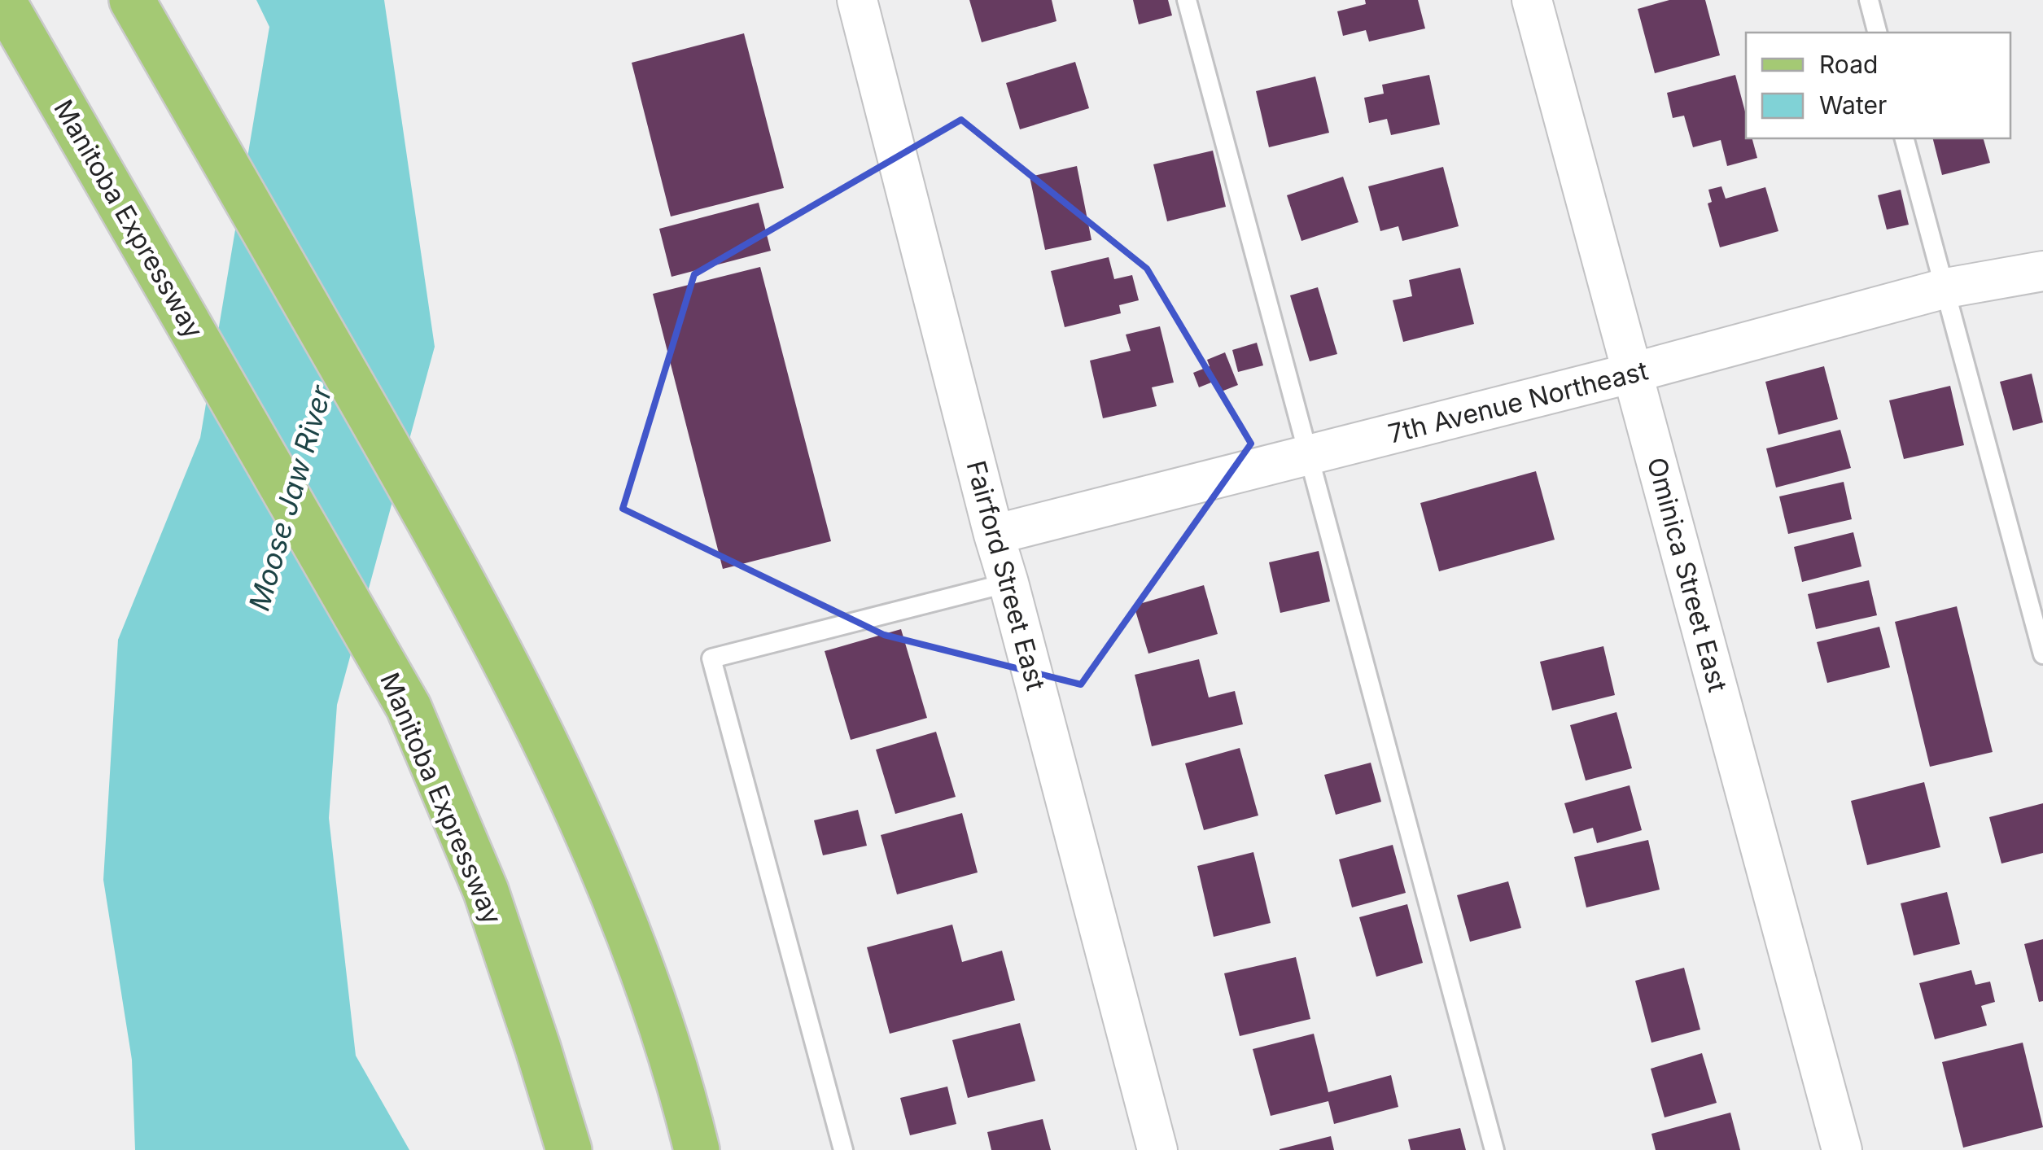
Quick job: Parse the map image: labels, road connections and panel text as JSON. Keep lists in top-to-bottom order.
{
  "streets": {
    "main road": ["Manitoba Expressway"],
    "street": ["7th Avenue Northeast", "Ominica Street East", "Fairford Street East"]
  },
  "crossings": [
    ["7th Avenue Northeast", "Ominica Street East"],
    ["7th Avenue Northeast", "Fairford Street East"]
  ],
  "water": ["Moose Jaw River"],
  "legend": ["Road", "Water"]
}
